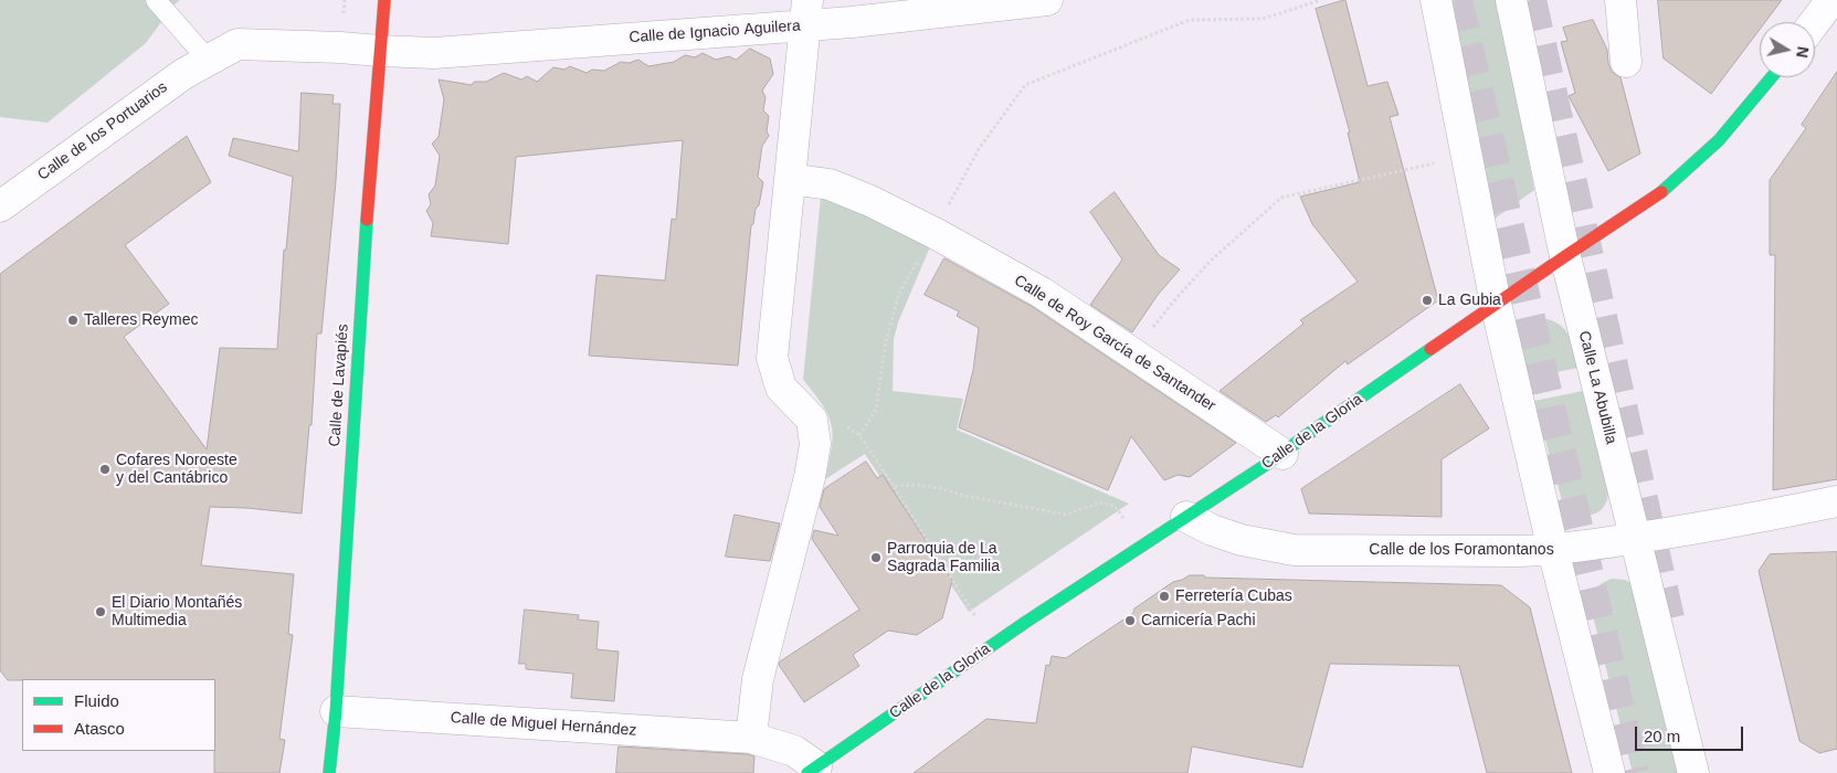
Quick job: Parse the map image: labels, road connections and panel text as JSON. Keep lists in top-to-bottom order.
{
  "streets": {
    "street": [
      "Calle de Ignacio Aguilera",
      "Calle de los Portuarios",
      "Calle de Roy García de Santander",
      "Calle de Lavapiés",
      "Calle La Abubilla",
      "Calle de la Gloria",
      "Calle de los Foramontanos",
      "Calle de Miguel Hernández"
    ]
  },
  "crossings": [
    ["Calle de Ignacio Aguilera", "Calle de los Portuarios"],
    ["Calle de Ignacio Aguilera", "Calle de Lavapiés"],
    ["Calle de los Portuarios", "Calle de Lavapiés"],
    ["Calle de Roy García de Santander", "Calle de la Gloria"],
    ["Calle de Lavapiés", "Calle de Miguel Hernández"],
    ["Calle La Abubilla", "Calle de la Gloria"],
    ["Calle La Abubilla", "Calle de los Foramontanos"],
    ["Calle de la Gloria", "Calle de los Foramontanos"],
    ["Calle de la Gloria", "Calle de Miguel Hernández"]
  ],
  "places": [
    "La Gubia",
    "Talleres Reymec",
    "Cofares Noroeste y del Cantábrico",
    "Parroquia de La Sagrada Familia",
    "Ferretería Cubas",
    "El Diario Montañés Multimedia",
    "Carnicería Pachi"
  ],
  "legend": ["Fluido", "Atasco"],
  "scale_bar": "20 m",
  "north": "right"
}
